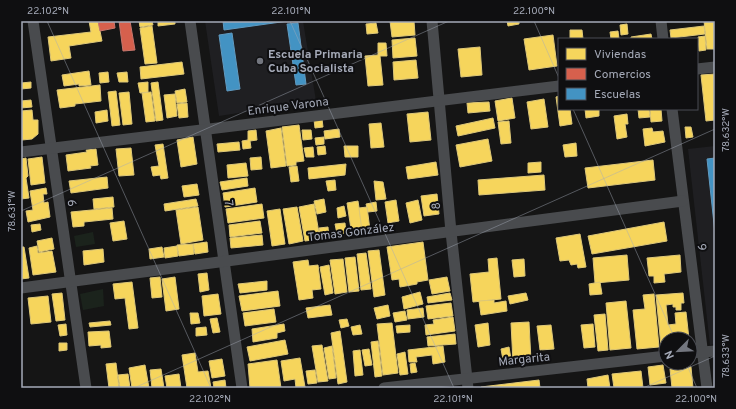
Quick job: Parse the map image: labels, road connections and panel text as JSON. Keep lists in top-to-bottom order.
{
  "streets": {
    "street": [
      "Enrique Varona",
      "6",
      "7",
      "8",
      "Tomas González",
      "9",
      "Margarita"
    ]
  },
  "crossings": [
    ["Enrique Varona", "6"],
    ["Enrique Varona", "7"],
    ["Enrique Varona", "8"],
    ["6", "Tomas González"],
    ["7", "Tomas González"],
    ["8", "Tomas González"],
    ["8", "Margarita"],
    ["Tomas González", "9"]
  ],
  "places": ["Escuela Primaria Cuba Socialista"],
  "legend": ["Viviendas", "Comercios", "Escuelas"],
  "north": "bottom left",
  "coordinates": [
    "22.102°N",
    "22.101°N",
    "22.100°N",
    "78.632°W",
    "78.631°W",
    "78.633°W"
  ]
}
